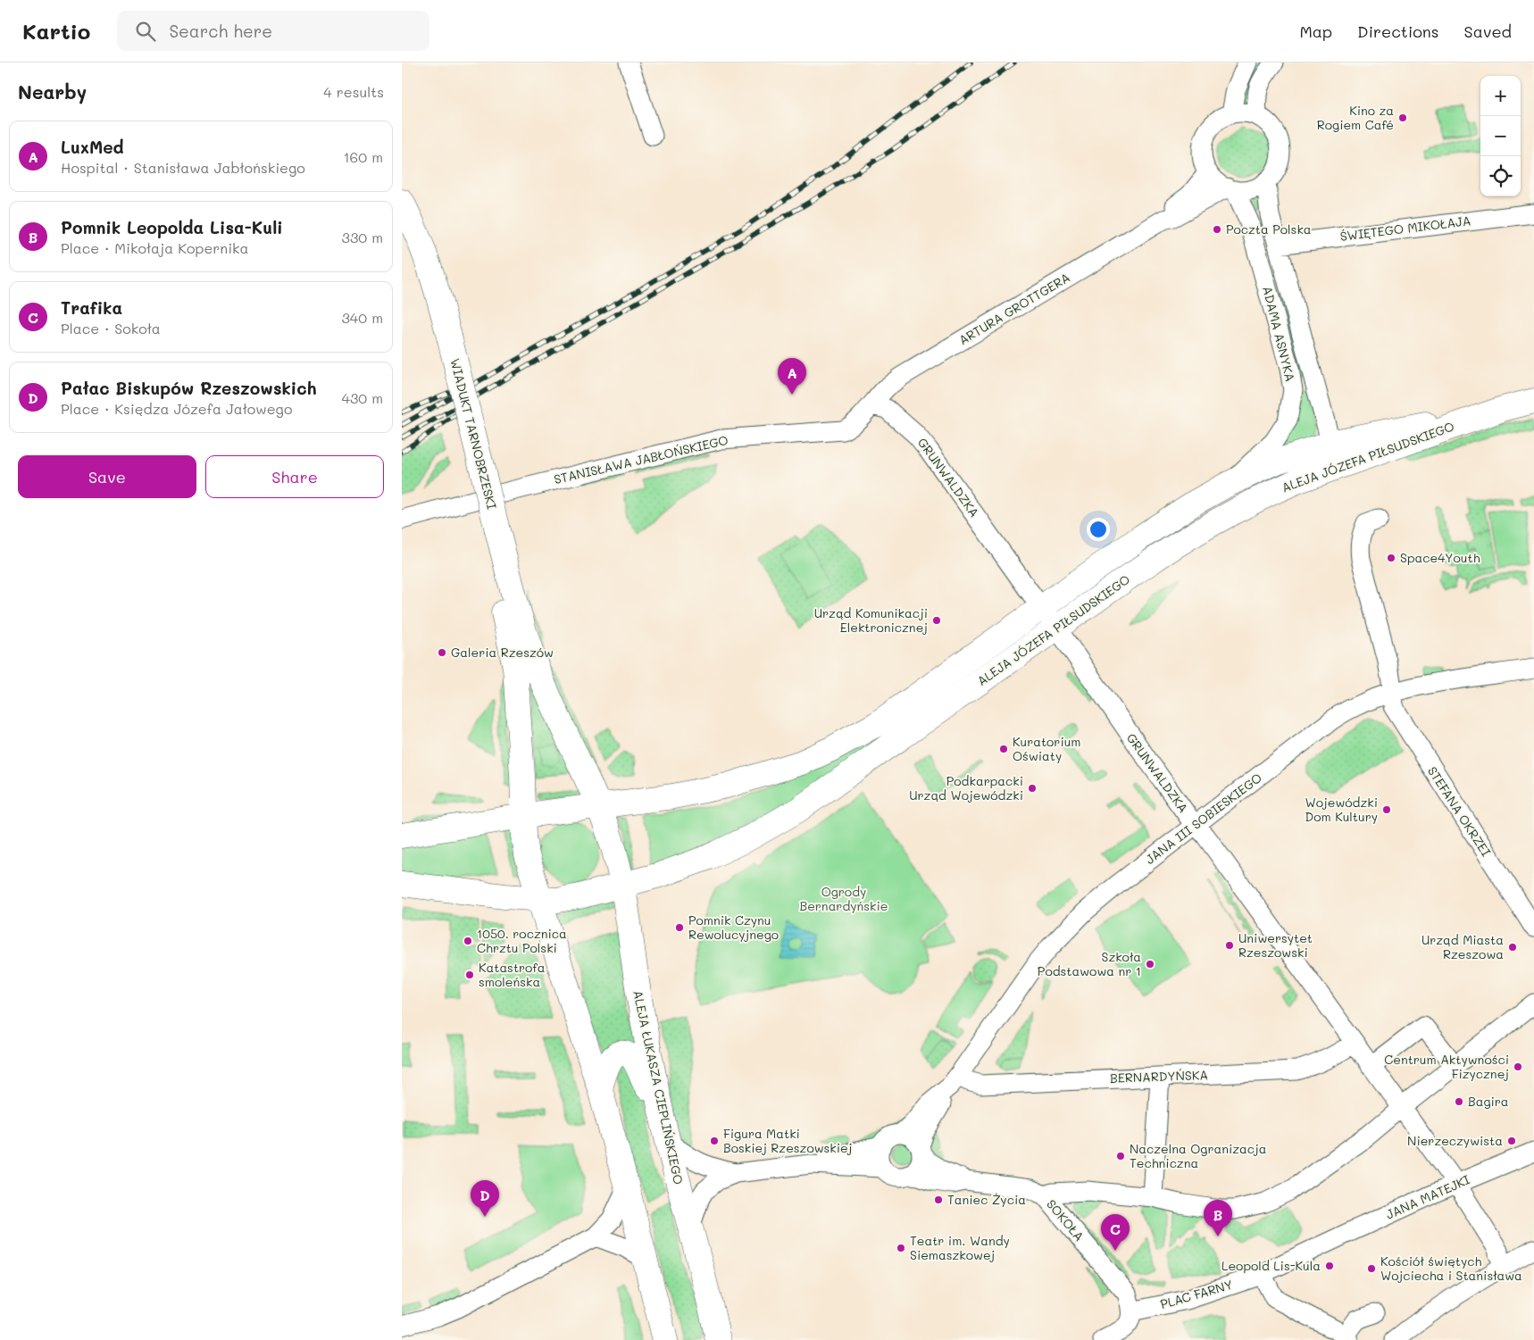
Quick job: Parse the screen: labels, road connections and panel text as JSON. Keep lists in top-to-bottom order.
{
  "streets": {
    "main road": ["WIADUKT TARNOBRZESKI", "ALEJA JÓZEFA PIŁSUDSKIEGO", "ALEJA ŁUKASZA CIEPLIŃSKIEGO"],
    "street": [
      "ŚWIĘTEGO MIKOŁAJA",
      "ARTURA GROTTGERA",
      "ADAMA ASNYKA",
      "STANISŁAWA JABŁOŃSKIEGO",
      "GRUNWALDZKA",
      "STEFANA OKRZEI",
      "JANA III SOBIESKIEGO",
      "BERNARDYŃSKA",
      "JANA MATEJKI",
      "SOKOŁA",
      "PLAC FARNY"
    ]
  },
  "crossings": [
    ["ŚWIĘTEGO MIKOŁAJA", "ADAMA ASNYKA"],
    ["ARTURA GROTTGERA", "ADAMA ASNYKA"],
    ["ARTURA GROTTGERA", "STANISŁAWA JABŁOŃSKIEGO"],
    ["ARTURA GROTTGERA", "GRUNWALDZKA"],
    ["ADAMA ASNYKA", "ALEJA JÓZEFA PIŁSUDSKIEGO"],
    ["ALEJA JÓZEFA PIŁSUDSKIEGO", "GRUNWALDZKA"],
    ["ALEJA JÓZEFA PIŁSUDSKIEGO", "ALEJA ŁUKASZA CIEPLIŃSKIEGO"],
    ["STANISŁAWA JABŁOŃSKIEGO", "GRUNWALDZKA"],
    ["GRUNWALDZKA", "JANA III SOBIESKIEGO"],
    ["GRUNWALDZKA", "BERNARDYŃSKA"],
    ["GRUNWALDZKA", "JANA MATEJKI"],
    ["STEFANA OKRZEI", "JANA III SOBIESKIEGO"],
    ["JANA III SOBIESKIEGO", "BERNARDYŃSKA"],
    ["JANA III SOBIESKIEGO", "SOKOŁA"],
    ["JANA MATEJKI", "PLAC FARNY"],
    ["SOKOŁA", "PLAC FARNY"]
  ],
  "parks": ["Ogrody Bernardyńskie"],
  "places": [
    "Kino za Rogiem Café",
    "Poczta Polska",
    "Space4Youth",
    "Urząd Komunikacji Elektronicznej",
    "Galeria Rzeszów",
    "Kuratorium Oświaty",
    "Podkarpacki Urząd Wojewódzki",
    "Wojewódzki Dom Kultury",
    "Pomnik Czynu Rewolucyjnego",
    "1050. rocznica Chrztu Polski",
    "Uniwersytet Rzeszowski",
    "Urząd Miasta Rzeszowa",
    "Szkoła Podstawowa nr 1",
    "Katastrofa smoleńska",
    "Centrum Aktywności Fizycznej",
    "Bagira",
    "Figura Matki Boskiej Rzeszowskiej",
    "Nierzeczywista",
    "Naczelna Ogranizacja Techniczna",
    "Taniec Życia",
    "Teatr im. Wandy Siemaszkowej",
    "Leopold Lis-Kula",
    "Kościół świętych Wojciecha i Stanisława"
  ],
  "page": {
    "header": "Kartio",
    "search": "Search here",
    "nav": ["Map", "Directions", "Saved"],
    "heading": ["Nearby", "4 results"],
    "map_buttons": ["+", "−"],
    "list": [
      {
        "mark": "A",
        "name": "LuxMed",
        "note": "Hospital · Stanisława Jabłońskiego",
        "value": "160 m"
      },
      {
        "mark": "B",
        "name": "Pomnik Leopolda Lisa-Kuli",
        "note": "Place · Mikołaja Kopernika",
        "value": "330 m"
      },
      {
        "mark": "C",
        "name": "Trafika",
        "note": "Place · Sokoła",
        "value": "340 m"
      },
      {
        "mark": "D",
        "name": "Pałac Biskupów Rzeszowskich",
        "note": "Place · Księdza Józefa Jałowego",
        "value": "430 m"
      }
    ],
    "pins": [
      "A",
      "D",
      "B",
      "C"
    ],
    "buttons": ["Save", "Share"]
  }
}
